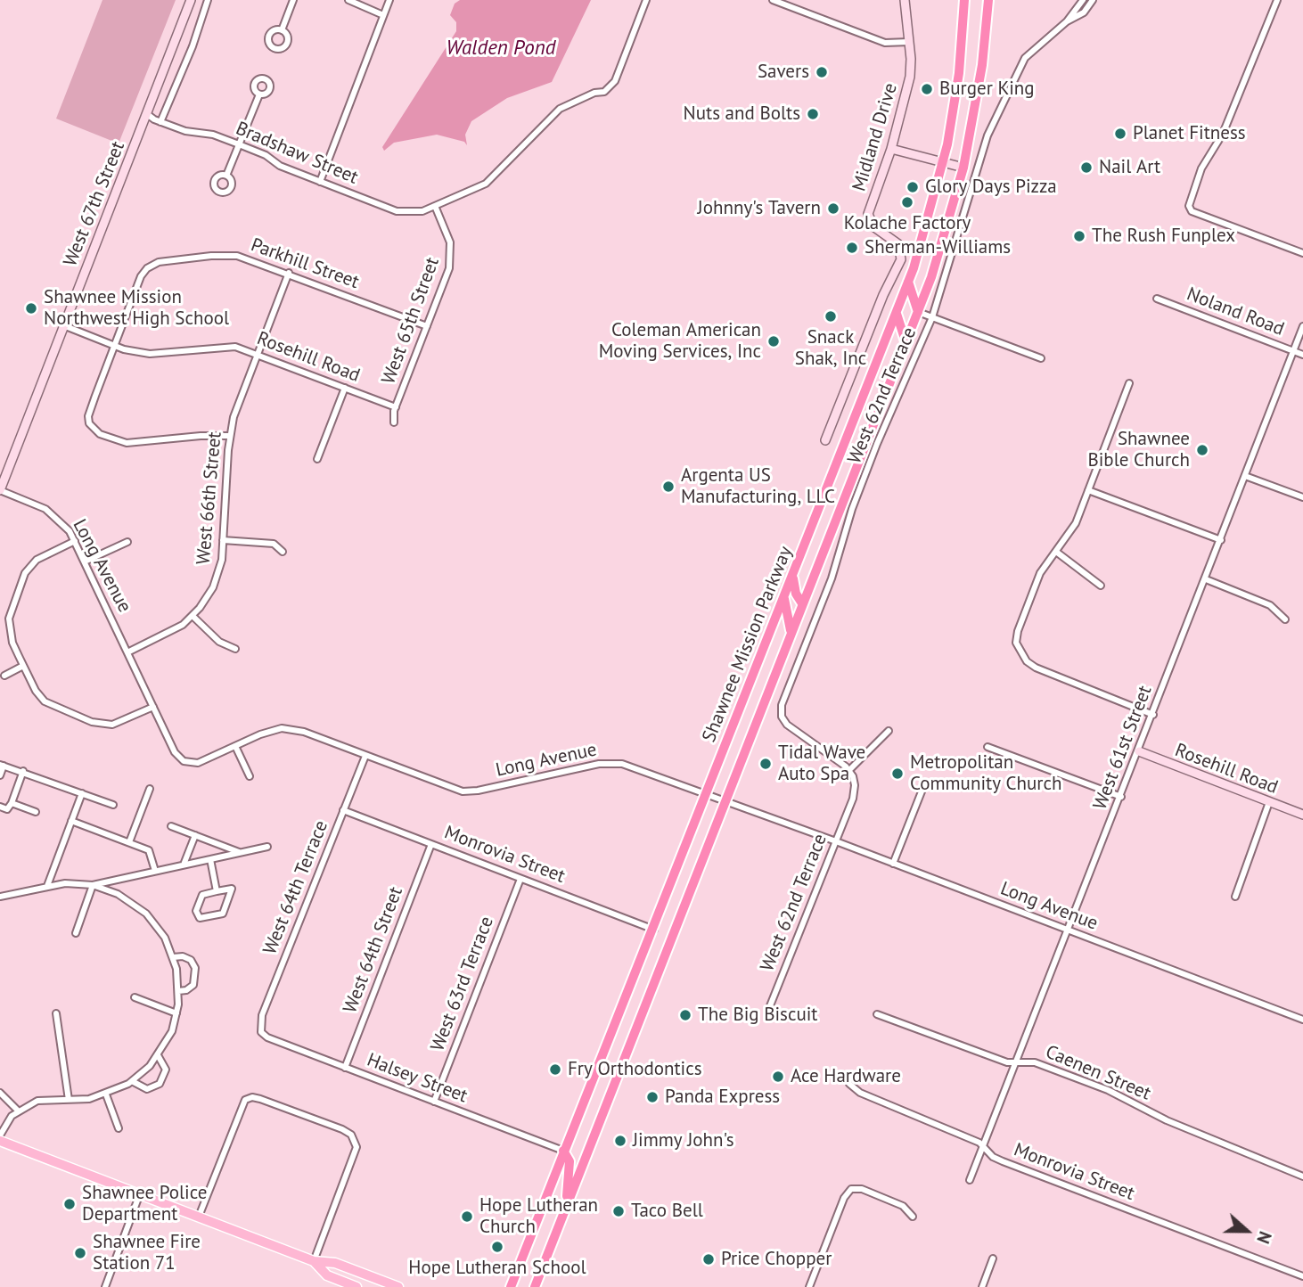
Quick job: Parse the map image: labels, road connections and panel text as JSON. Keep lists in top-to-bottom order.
{
  "streets": {
    "highway": ["Shawnee Mission Parkway"],
    "street": [
      "Midland Drive",
      "Bradshaw Street",
      "West 67th Street",
      "Parkhill Street",
      "Noland Road",
      "West 65th Street",
      "Rosehill Road",
      "West 62nd Terrace",
      "West 66th Street",
      "Long Avenue",
      "West 61st Street",
      "Monrovia Street",
      "West 64th Terrace",
      "West 64th Street",
      "West 63rd Terrace",
      "Caenen Street",
      "Halsey Street"
    ]
  },
  "crossings": [
    ["Bradshaw Street", "West 67th Street"],
    ["Bradshaw Street", "West 65th Street"],
    ["West 67th Street", "Rosehill Road"],
    ["West 67th Street", "Long Avenue"],
    ["Parkhill Street", "West 65th Street"],
    ["Parkhill Street", "Rosehill Road"],
    ["Parkhill Street", "West 66th Street"],
    ["Noland Road", "West 61st Street"],
    ["West 65th Street", "Rosehill Road"],
    ["Rosehill Road", "West 66th Street"],
    ["Rosehill Road", "West 61st Street"],
    ["West 62nd Terrace", "Long Avenue"],
    ["West 66th Street", "Long Avenue"],
    ["Long Avenue", "Shawnee Mission Parkway"],
    ["Long Avenue", "West 61st Street"],
    ["Long Avenue", "West 64th Terrace"],
    ["Shawnee Mission Parkway", "Monrovia Street"],
    ["Shawnee Mission Parkway", "Halsey Street"],
    ["West 61st Street", "Monrovia Street"],
    ["West 61st Street", "Caenen Street"],
    ["Monrovia Street", "West 64th Terrace"],
    ["Monrovia Street", "West 64th Street"],
    ["Monrovia Street", "West 63rd Terrace"],
    ["West 64th Terrace", "Halsey Street"],
    ["West 64th Street", "Halsey Street"],
    ["West 63rd Terrace", "Halsey Street"]
  ],
  "water": ["Walden Pond"],
  "places": [
    "Savers",
    "Burger King",
    "Nuts and Bolts",
    "Planet Fitness",
    "Nail Art",
    "Glory Days Pizza",
    "Kolache Factory",
    "Johnny's Tavern",
    "The Rush Funplex",
    "Sherman-Williams",
    "Shawnee Mission Northwest High School",
    "Snack Shak, Inc",
    "Coleman American Moving Services, Inc",
    "Shawnee Bible Church",
    "Argenta US Manufacturing, LLC",
    "Tidal Wave Auto Spa",
    "Metropolitan Community Church",
    "The Big Biscuit",
    "Fry Orthodontics",
    "Ace Hardware",
    "Panda Express",
    "Jimmy John's",
    "Shawnee Police Department",
    "Taco Bell",
    "Hope Lutheran Church",
    "Hope Lutheran School",
    "Shawnee Fire Station 71",
    "Price Chopper"
  ],
  "north": "right"
}
